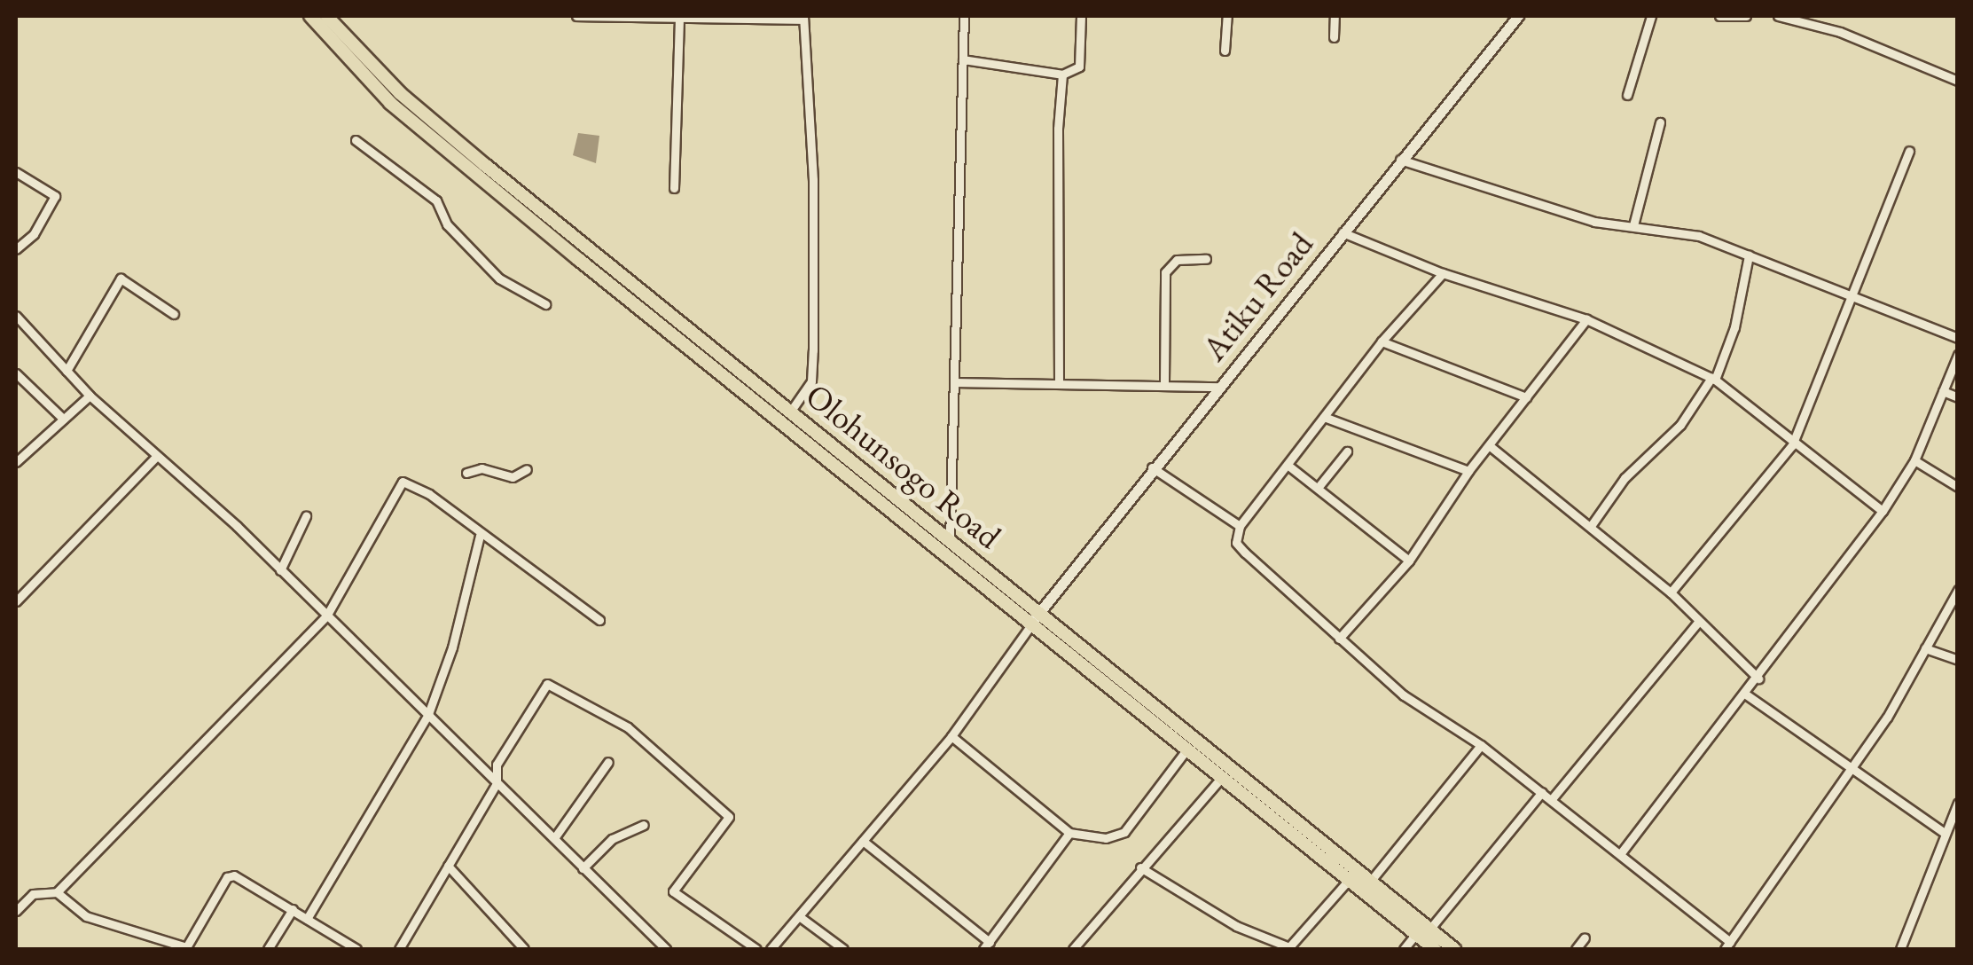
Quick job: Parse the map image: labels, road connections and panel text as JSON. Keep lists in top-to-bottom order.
{
  "streets": {
    "main road": ["Olohunsogo Road"],
    "street": ["Atiku Road"]
  },
  "crossings": [
    ["Atiku Road", "Olohunsogo Road"]
  ]
}
